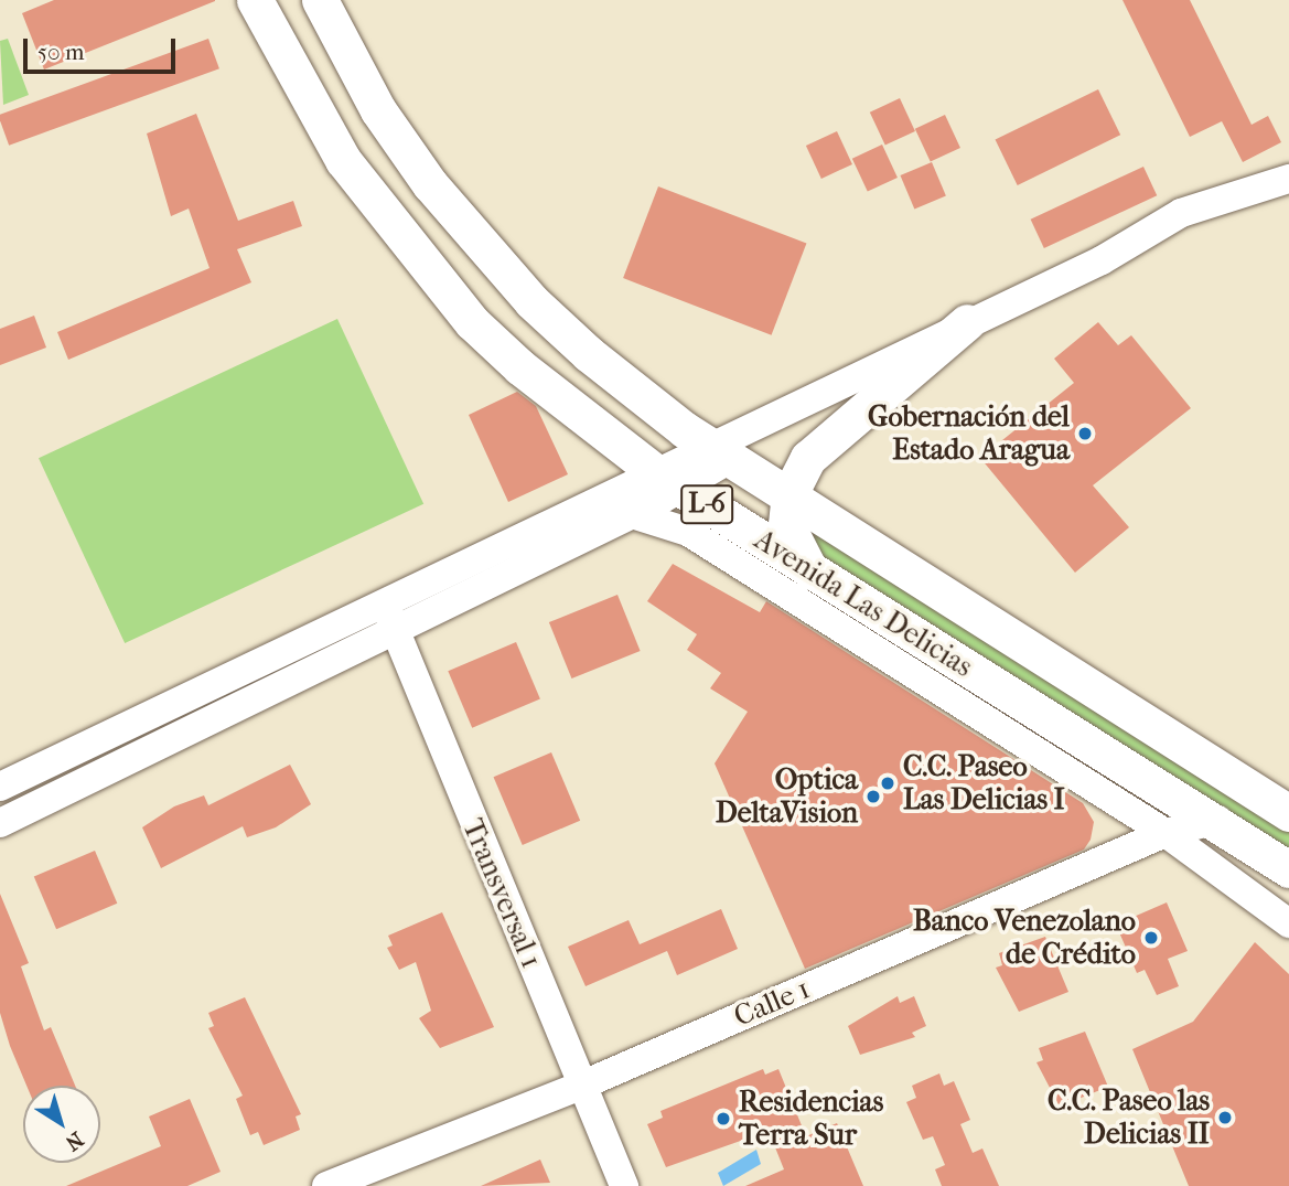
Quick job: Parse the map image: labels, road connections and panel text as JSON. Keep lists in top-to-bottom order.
{
  "streets": {
    "main road": ["L-6", "Avenida Las Delicias"],
    "street": ["Transversal 1", "Calle 1"]
  },
  "crossings": [
    ["Avenida Las Delicias", "Calle 1"],
    ["Transversal 1", "Calle 1"]
  ],
  "places": [
    "Gobernación del Estado Aragua",
    "C.C. Paseo Las Delicias I",
    "Optica DeltaVision",
    "Banco Venezolano de Crédito",
    "C.C. Paseo las Delicias II",
    "Residencias Terra Sur"
  ],
  "scale_bar": "50 m",
  "north": "bottom right"
}
